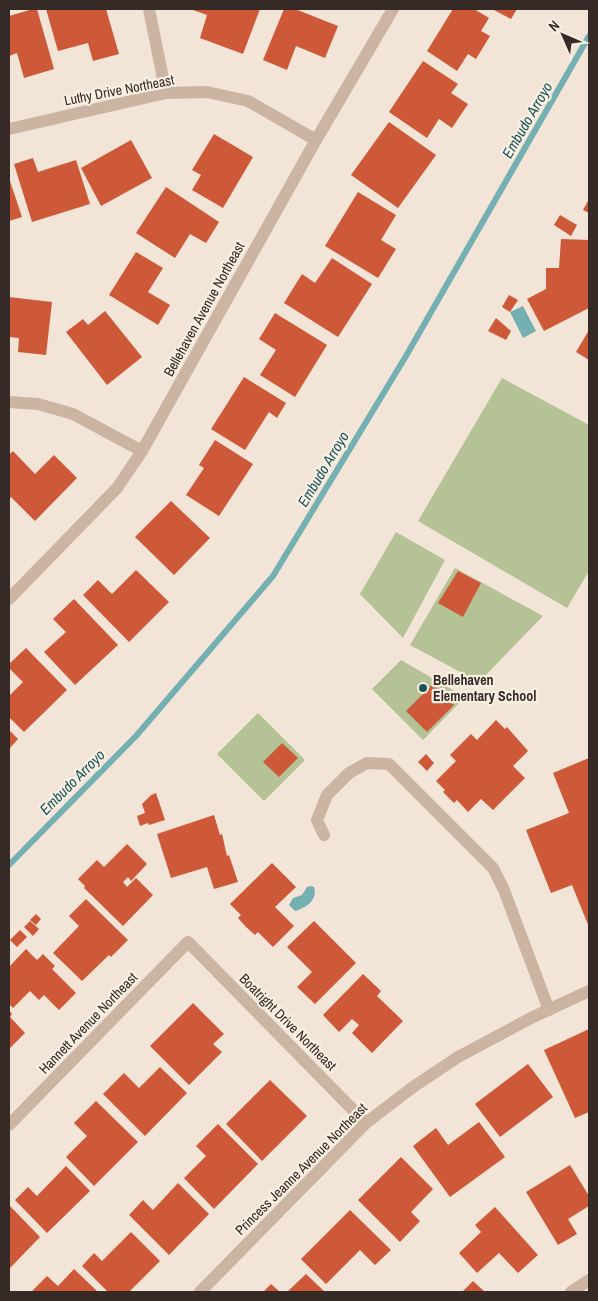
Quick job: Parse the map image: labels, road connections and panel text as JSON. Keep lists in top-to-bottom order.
{
  "streets": {
    "street": [
      "Luthy Drive Northeast",
      "Bellehaven Avenue Northeast",
      "Boatright Drive Northeast",
      "Hannett Avenue Northeast",
      "Princess Jeanne Avenue Northeast"
    ]
  },
  "crossings": [
    ["Luthy Drive Northeast", "Bellehaven Avenue Northeast"],
    ["Boatright Drive Northeast", "Hannett Avenue Northeast"],
    ["Boatright Drive Northeast", "Princess Jeanne Avenue Northeast"]
  ],
  "water": ["Embudo Arroyo"],
  "places": ["Bellehaven Elementary School"],
  "north": "top left"
}
